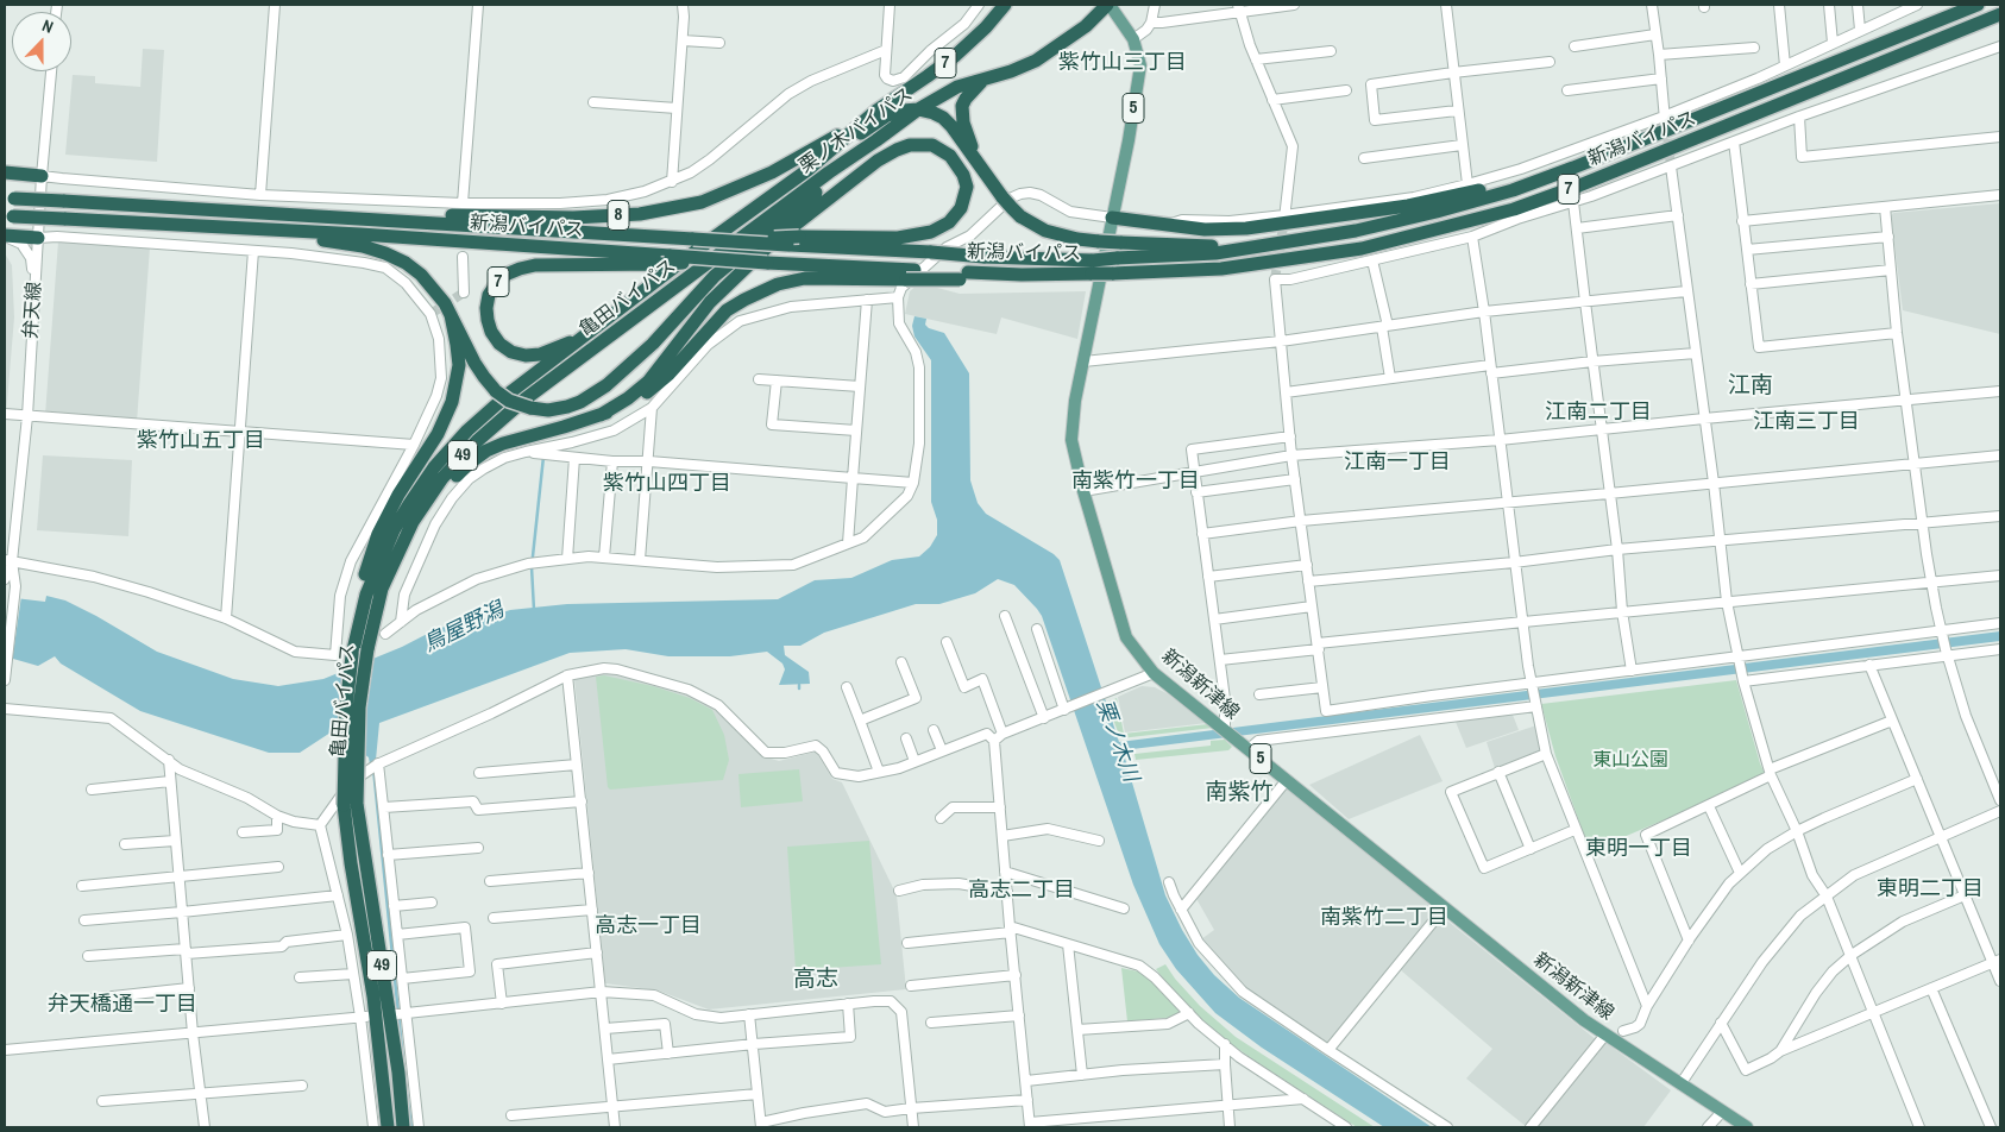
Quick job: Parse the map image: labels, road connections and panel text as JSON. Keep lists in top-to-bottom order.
{
  "streets": {
    "highway": [
      "7",
      "栗ノ木バイパス",
      "新潟バイパス",
      "8",
      "亀田バイパス",
      "49"
    ],
    "main road": ["5", "新潟新津線"],
    "street": ["弁天線"]
  },
  "crossings": [
    ["7", "栗ノ木バイパス"],
    ["7", "新潟バイパス"],
    ["7", "亀田バイパス"],
    ["7", "新潟新津線"],
    ["栗ノ木バイパス", "新潟バイパス"],
    ["栗ノ木バイパス", "8"],
    ["栗ノ木バイパス", "亀田バイパス"],
    ["栗ノ木バイパス", "新潟新津線"],
    ["新潟バイパス", "8"],
    ["新潟バイパス", "亀田バイパス"]
  ],
  "districts": [
    "紫竹山三丁目",
    "江南",
    "江南二丁目",
    "江南三丁目",
    "紫竹山五丁目",
    "江南一丁目",
    "南紫竹一丁目",
    "紫竹山四丁目",
    "南紫竹",
    "東明一丁目",
    "東明二丁目",
    "高志二丁目",
    "南紫竹二丁目",
    "高志一丁目",
    "高志",
    "弁天橋通一丁目"
  ],
  "water": ["鳥屋野潟", "栗ノ木川"],
  "parks": ["東山公園"],
  "north": "top"
}
